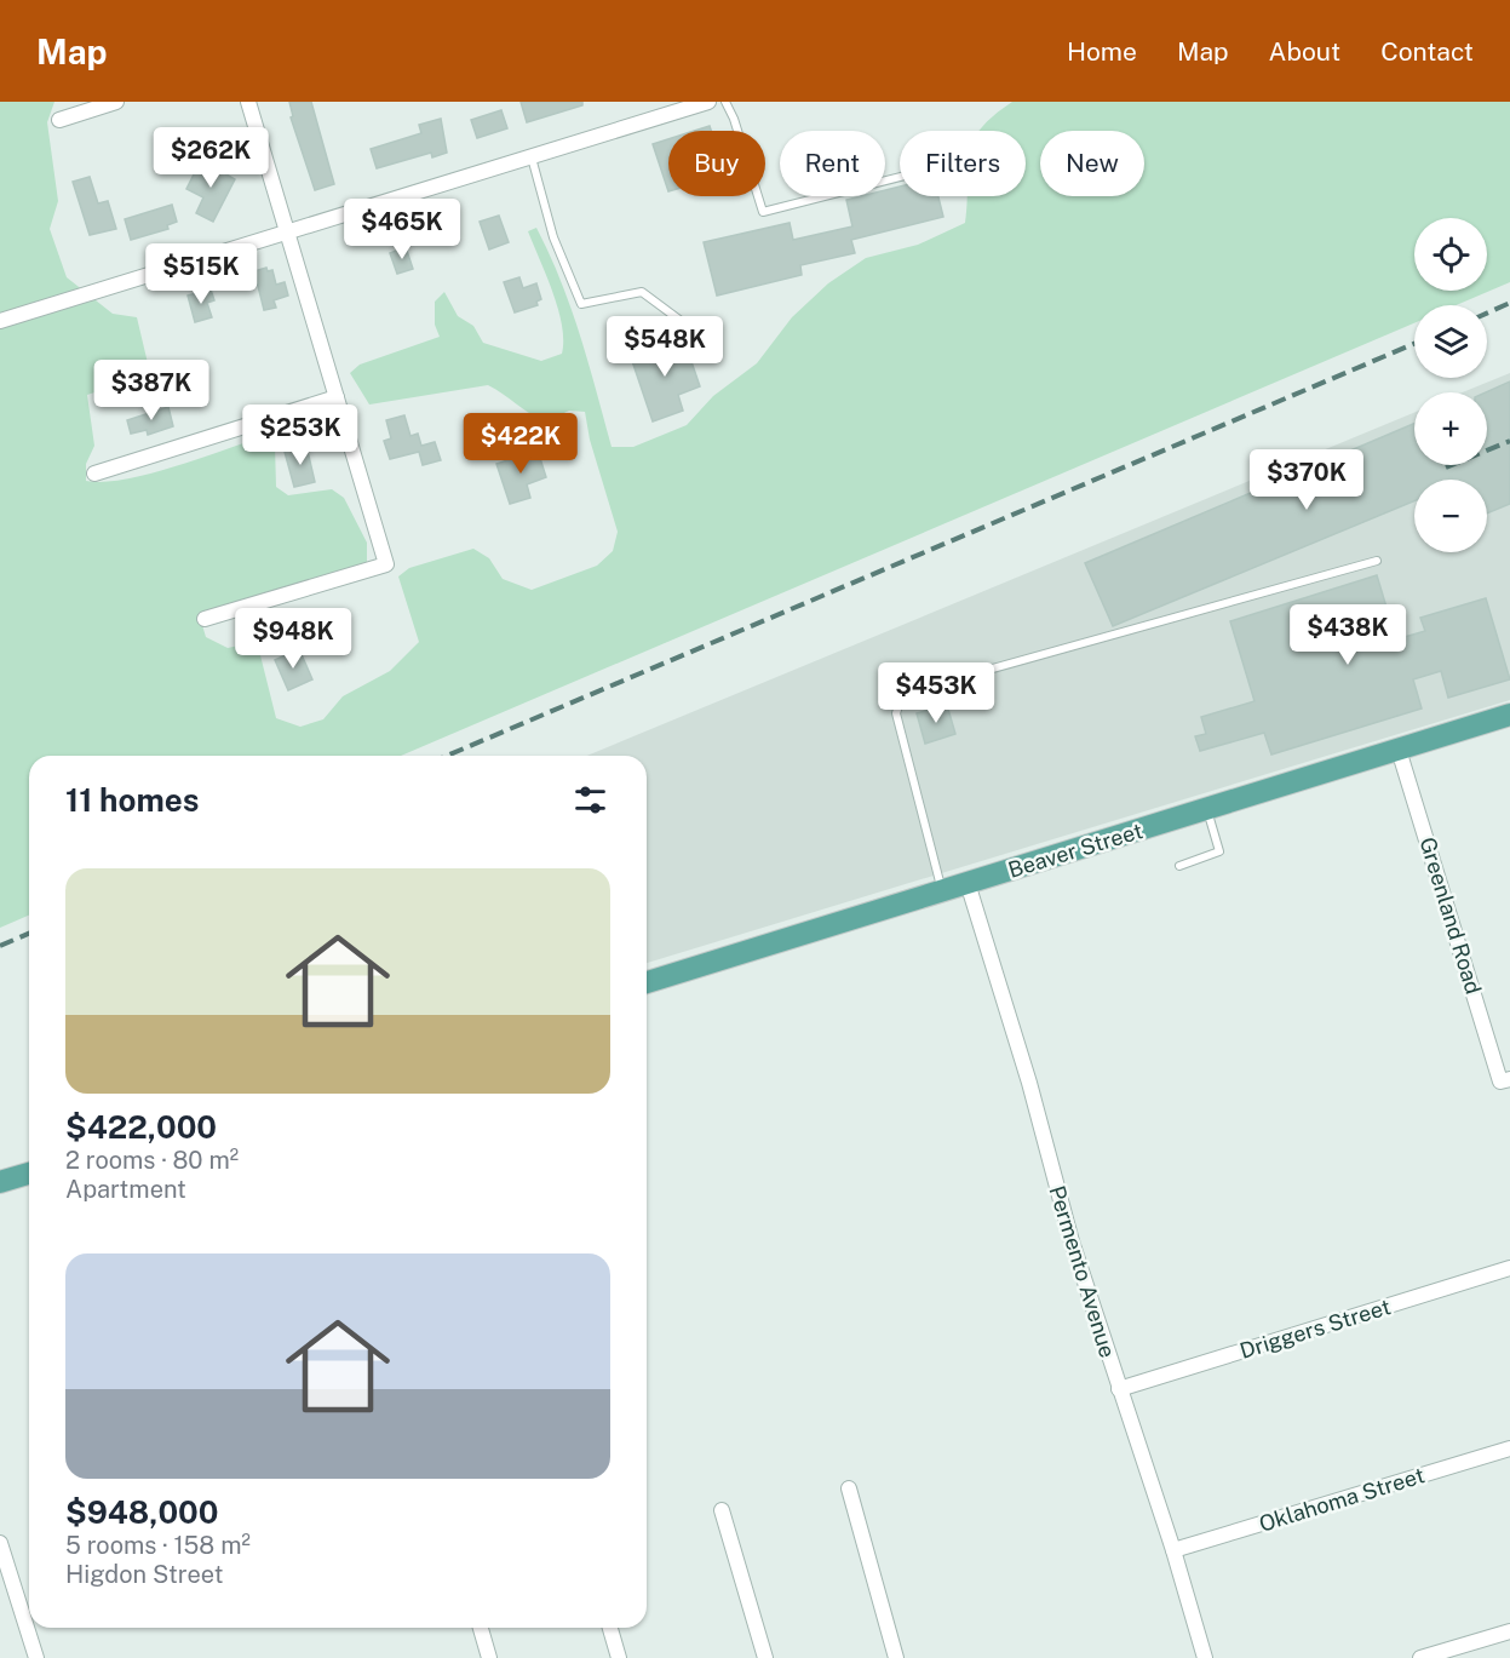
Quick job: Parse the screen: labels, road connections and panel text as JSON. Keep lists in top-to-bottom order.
{
  "streets": {
    "main road": ["Beaver Street"],
    "street": [
      "Greenland Road",
      "Permento Avenue",
      "Driggers Street",
      "Oklahoma Street"
    ]
  },
  "crossings": [
    ["Beaver Street", "Greenland Road"],
    ["Beaver Street", "Permento Avenue"],
    ["Permento Avenue", "Driggers Street"],
    ["Permento Avenue", "Oklahoma Street"]
  ],
  "page": {
    "header": "Map",
    "nav": [
      "Home",
      "Map",
      "About",
      "Contact"
    ],
    "price": [
      "$262K",
      "$465K",
      "$515K",
      "$548K",
      "$387K",
      "$253K",
      "$422K",
      "$370K",
      "$438K",
      "$948K",
      "$453K"
    ],
    "chip": [
      "Buy",
      "Rent",
      "Filters",
      "New"
    ],
    "map_buttons": ["+", "−"],
    "heading": "11 homes",
    "list": [
      {
        "name": "$422,000",
        "note": "2 rooms · 80 m² · Apartment"
      },
      {
        "name": "$948,000",
        "note": "5 rooms · 158 m² · Higdon Street"
      }
    ]
  }
}
